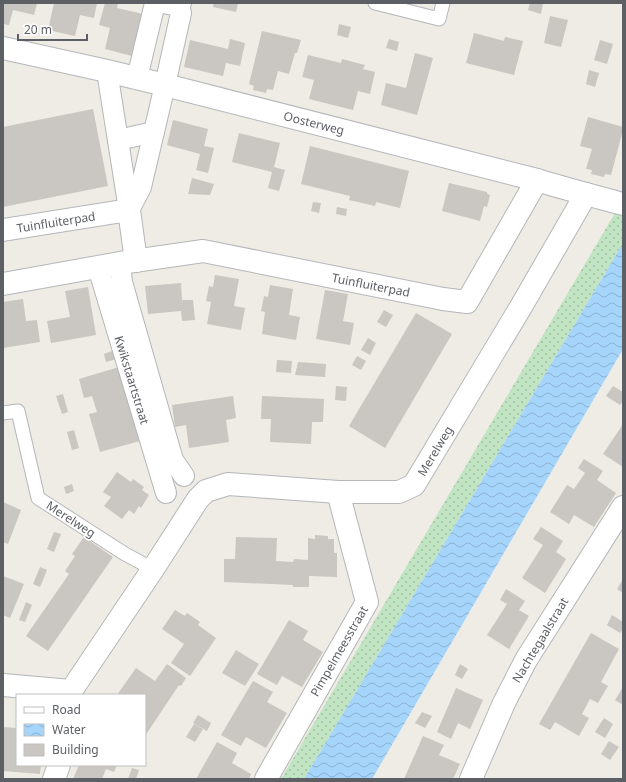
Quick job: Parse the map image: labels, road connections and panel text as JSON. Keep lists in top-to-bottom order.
{
  "streets": {
    "street": [
      "Oosterweg",
      "Tuinfluiterpad",
      "Kwikstaartstraat",
      "Merelweg",
      "Nachtegaalstraat",
      "Pimpelmeesstraat"
    ]
  },
  "crossings": [
    ["Oosterweg", "Tuinfluiterpad"],
    ["Oosterweg", "Merelweg"],
    ["Tuinfluiterpad", "Kwikstaartstraat"],
    ["Merelweg", "Pimpelmeesstraat"]
  ],
  "legend": ["Road", "Water", "Building"],
  "scale_bar": "20 m"
}
